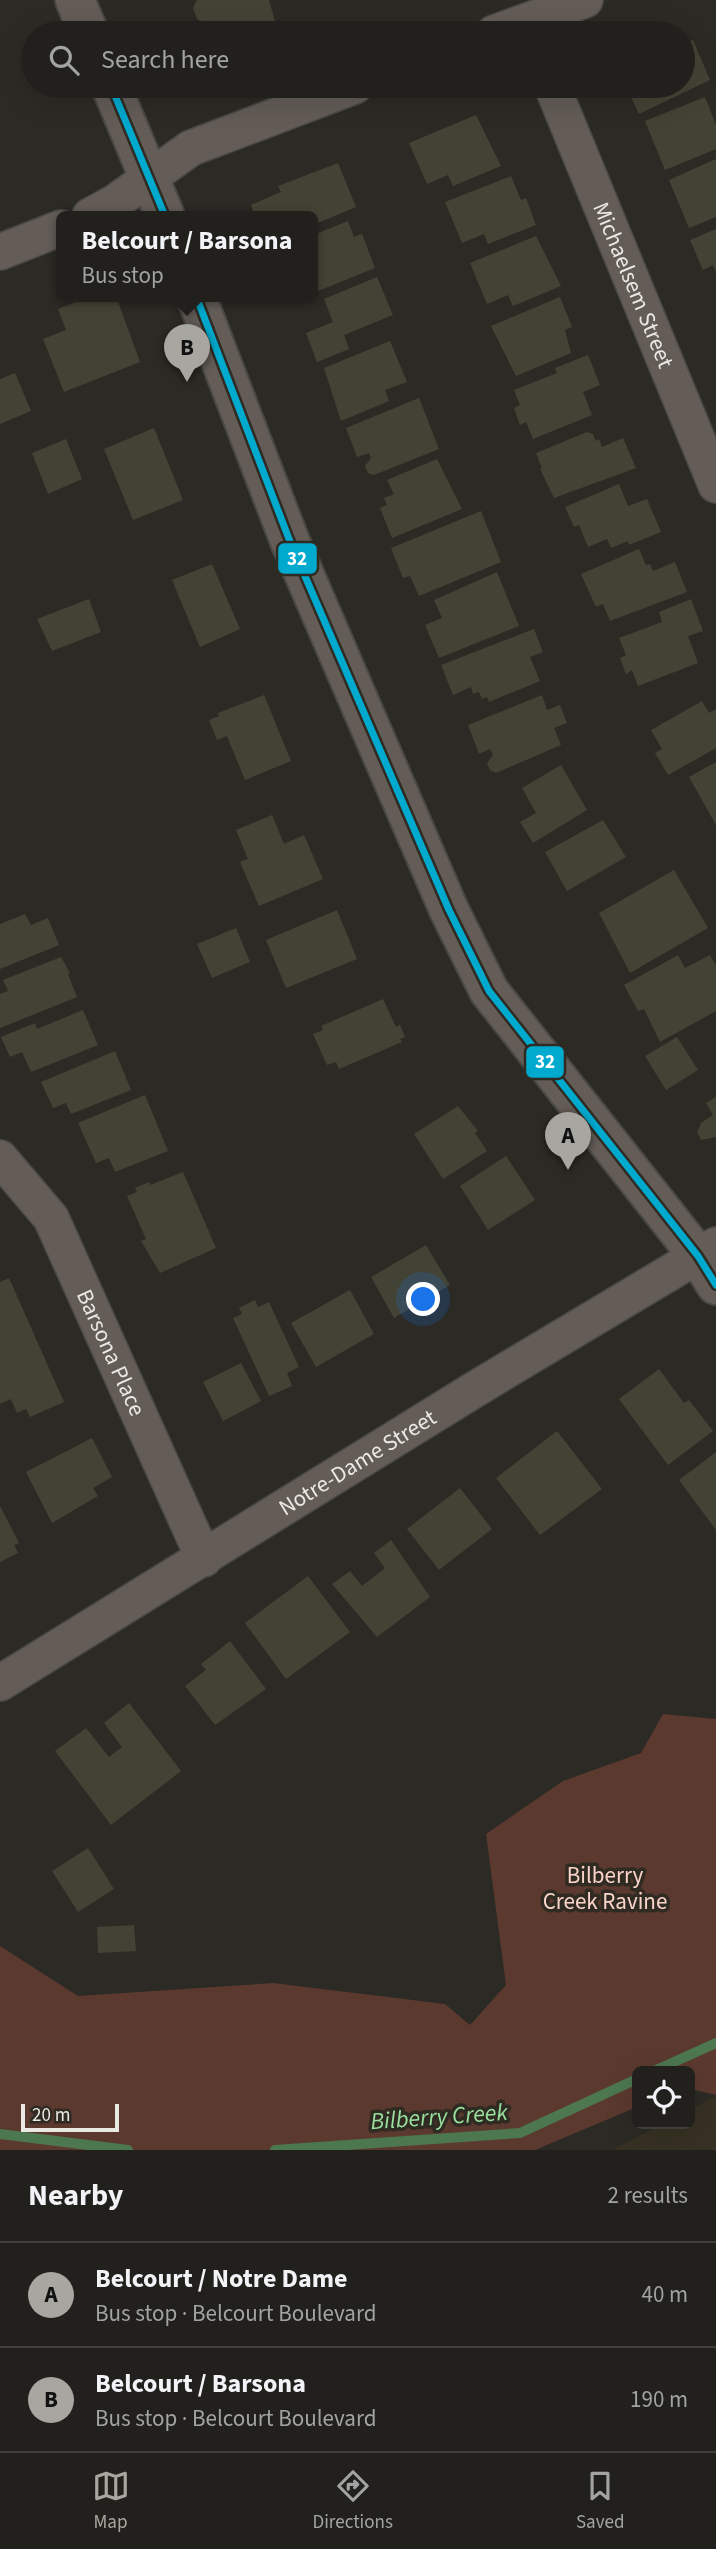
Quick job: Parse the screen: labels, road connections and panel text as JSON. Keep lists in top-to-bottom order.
{
  "streets": {
    "street": ["Michaelsem Street", "Barsona Place", "Notre-Dame Street"]
  },
  "crossings": [
    ["Barsona Place", "Notre-Dame Street"]
  ],
  "water": ["Bilberry Creek"],
  "parks": ["Bilberry Creek Ravine"],
  "lines": ["transit line 32"],
  "scale_bar": "20 m",
  "page": {
    "search": "Search here",
    "popup": ["Belcourt / Barsona", "Bus stop"],
    "pins": ["B", "A"],
    "scale": "20 m",
    "heading": ["Nearby", "2 results"],
    "list": [
      {
        "mark": "A",
        "name": "Belcourt / Notre Dame",
        "note": "Bus stop · Belcourt Boulevard",
        "value": "40 m"
      },
      {
        "mark": "B",
        "name": "Belcourt / Barsona",
        "note": "Bus stop · Belcourt Boulevard",
        "value": "190 m"
      }
    ],
    "nav": ["Map", "Directions", "Saved"]
  }
}
